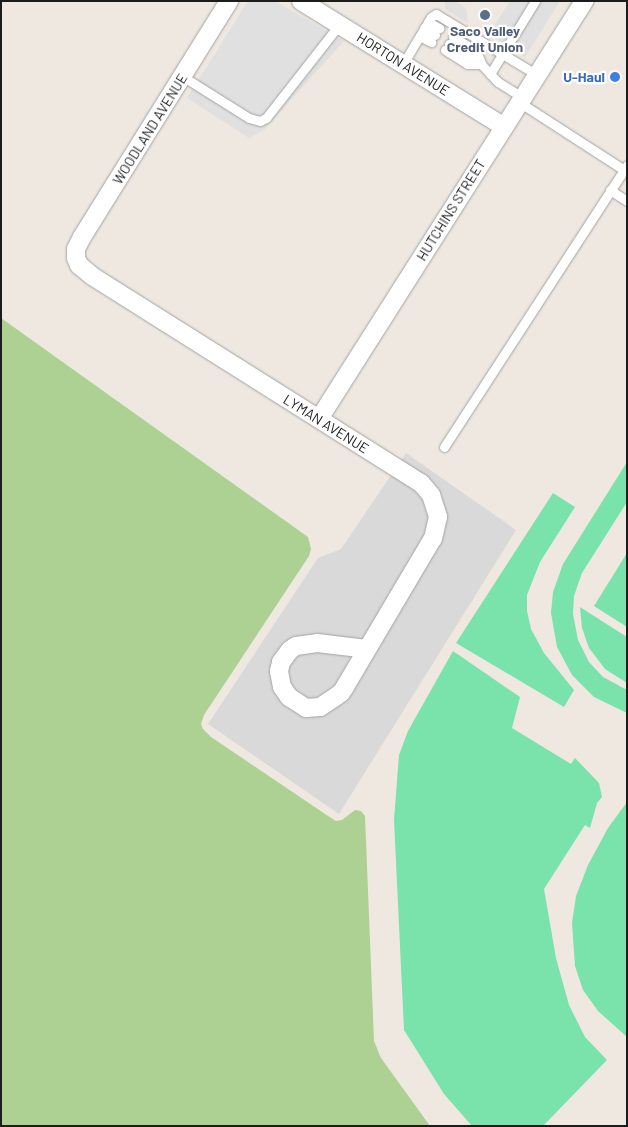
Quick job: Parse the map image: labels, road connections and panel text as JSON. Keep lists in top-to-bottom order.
{
  "streets": {
    "street": [
      "HORTON AVENUE",
      "WOODLAND AVENUE",
      "HUTCHINS STREET",
      "LYMAN AVENUE"
    ]
  },
  "crossings": [
    ["HORTON AVENUE", "HUTCHINS STREET"],
    ["WOODLAND AVENUE", "LYMAN AVENUE"],
    ["HUTCHINS STREET", "LYMAN AVENUE"]
  ],
  "places": ["Saco Valley Credit Union", "U-Haul"]
}
